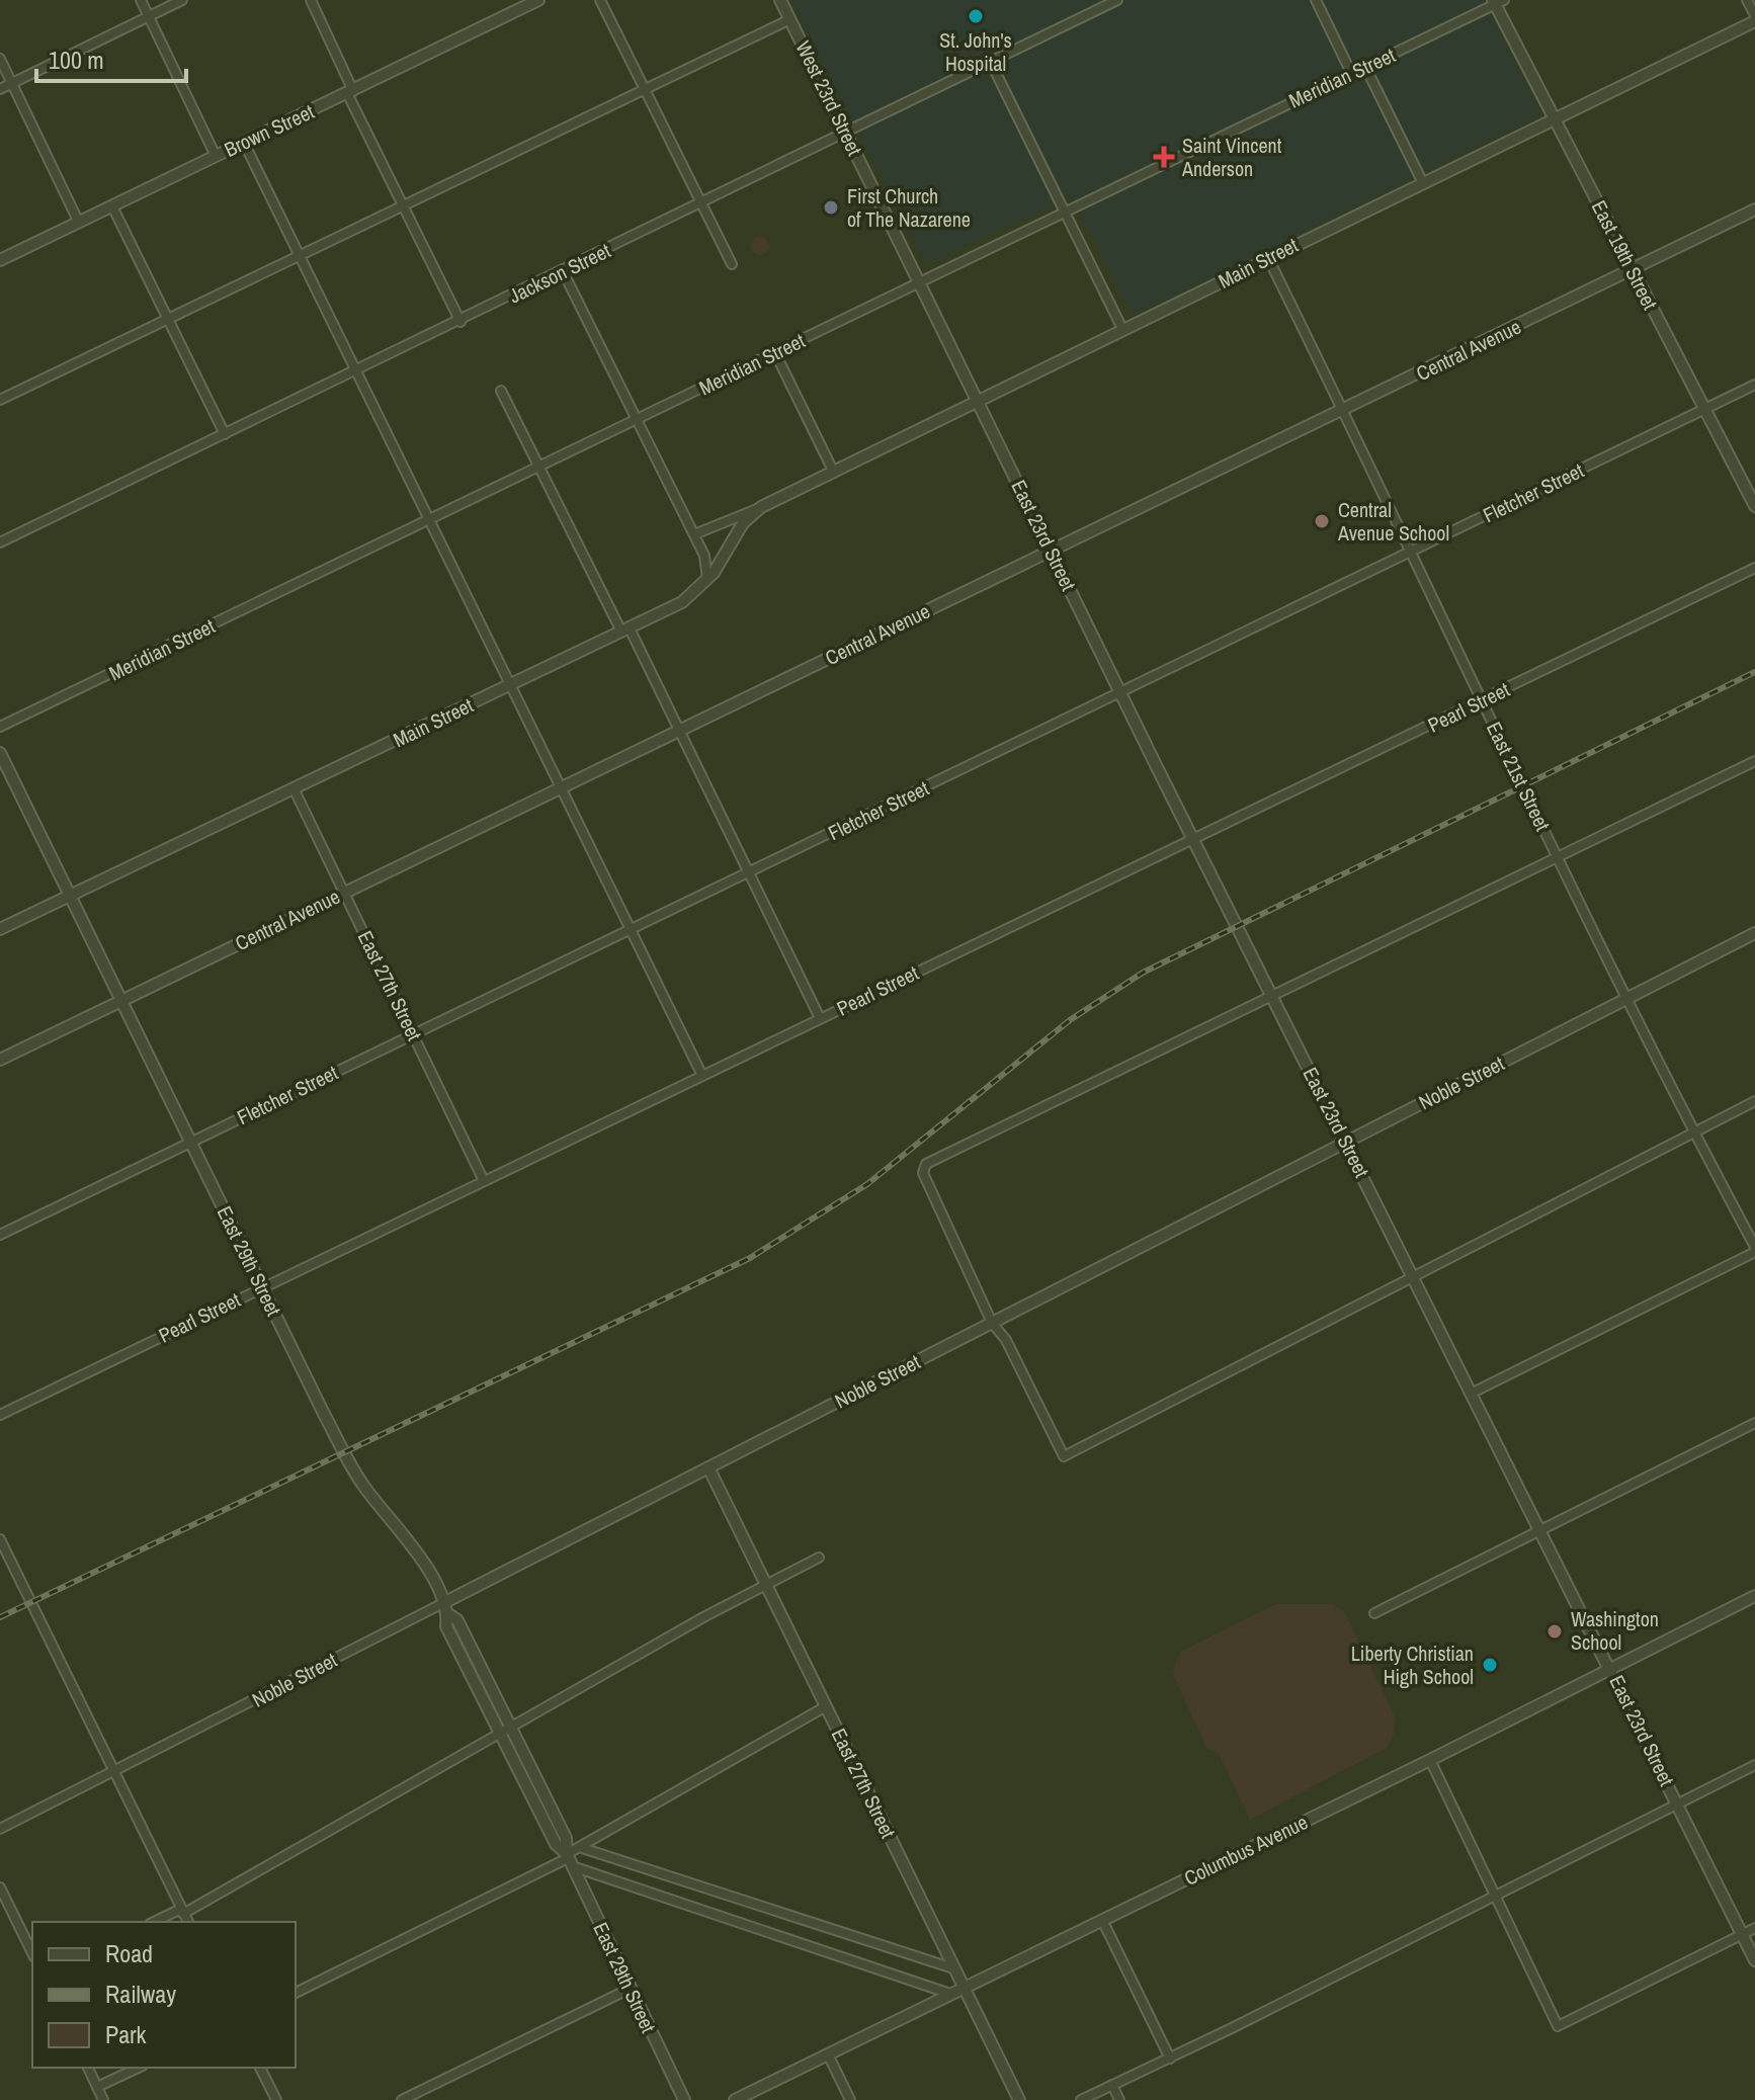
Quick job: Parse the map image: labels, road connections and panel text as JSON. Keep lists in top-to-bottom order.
{
  "streets": {
    "street": [
      "Meridian Street",
      "West 23rd Street",
      "Brown Street",
      "East 19th Street",
      "Main Street",
      "Jackson Street",
      "Central Avenue",
      "Fletcher Street",
      "East 23rd Street",
      "Pearl Street",
      "East 21st Street",
      "East 27th Street",
      "Noble Street",
      "East 29th Street",
      "Columbus Avenue"
    ]
  },
  "crossings": [
    ["Meridian Street", "West 23rd Street"],
    ["Meridian Street", "East 19th Street"],
    ["Meridian Street", "East 23rd Street"],
    ["West 23rd Street", "Jackson Street"],
    ["West 23rd Street", "East 23rd Street"],
    ["East 19th Street", "Main Street"],
    ["East 19th Street", "Central Avenue"],
    ["East 19th Street", "Fletcher Street"],
    ["Main Street", "East 23rd Street"],
    ["Main Street", "East 21st Street"],
    ["Main Street", "East 27th Street"],
    ["Main Street", "East 29th Street"],
    ["Central Avenue", "East 23rd Street"],
    ["Central Avenue", "East 21st Street"],
    ["Central Avenue", "East 27th Street"],
    ["Central Avenue", "East 29th Street"],
    ["Fletcher Street", "East 23rd Street"],
    ["Fletcher Street", "East 21st Street"],
    ["Fletcher Street", "East 27th Street"],
    ["Fletcher Street", "East 29th Street"],
    ["East 23rd Street", "Pearl Street"],
    ["East 23rd Street", "Noble Street"],
    ["East 23rd Street", "Columbus Avenue"],
    ["Pearl Street", "East 21st Street"],
    ["Pearl Street", "East 27th Street"],
    ["Pearl Street", "East 29th Street"],
    ["East 21st Street", "Noble Street"],
    ["East 27th Street", "Noble Street"],
    ["East 27th Street", "Columbus Avenue"],
    ["Noble Street", "East 29th Street"]
  ],
  "places": {
    "other": [
      "St. John's Hospital",
      "First Church of The Nazarene",
      "Central Avenue School",
      "Washington School",
      "Liberty Christian High School"
    ],
    "health": ["Saint Vincent Anderson"]
  },
  "legend": ["Road", "Railway", "Park"],
  "scale_bar": "100 m"
}
